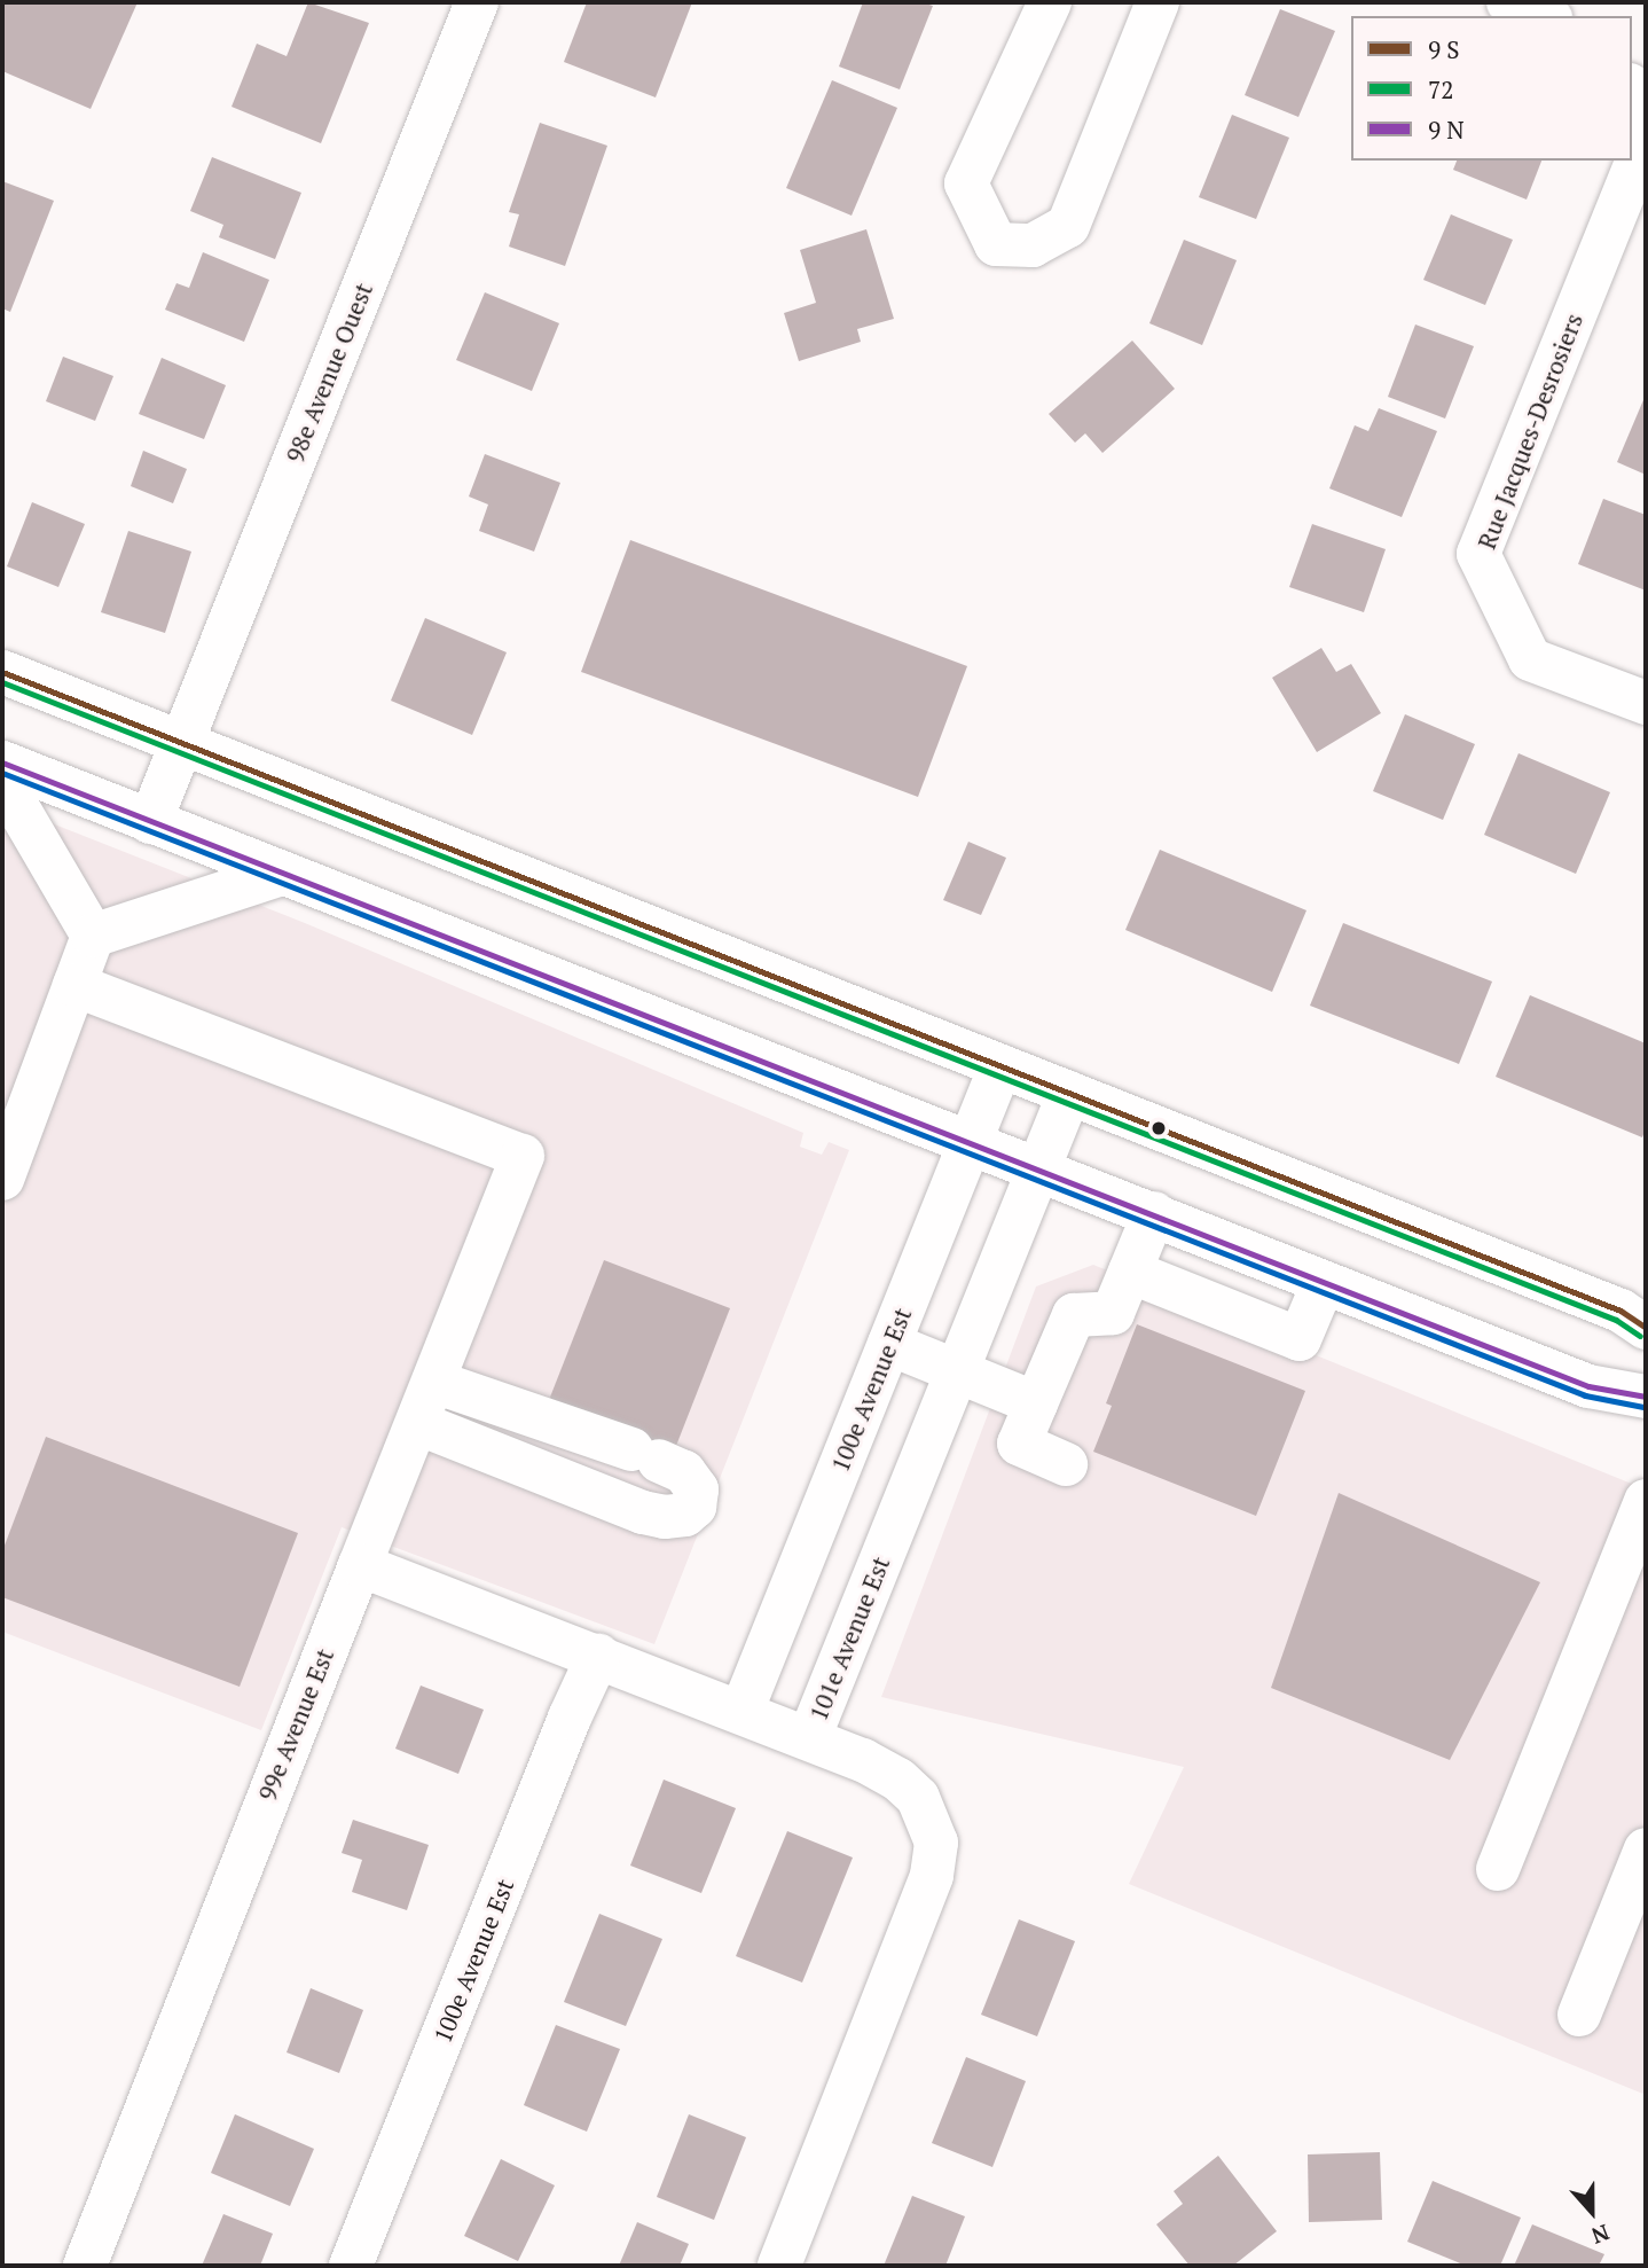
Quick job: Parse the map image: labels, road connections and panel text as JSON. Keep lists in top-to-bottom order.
{
  "streets": {
    "street": [
      "98e Avenue Ouest",
      "Rue Jacques-Desrosiers",
      "100e Avenue Est",
      "101e Avenue Est",
      "99e Avenue Est"
    ]
  },
  "lines": ["transit line 72"],
  "legend": ["9 S", "72", "9 N"],
  "north": "bottom"
}
